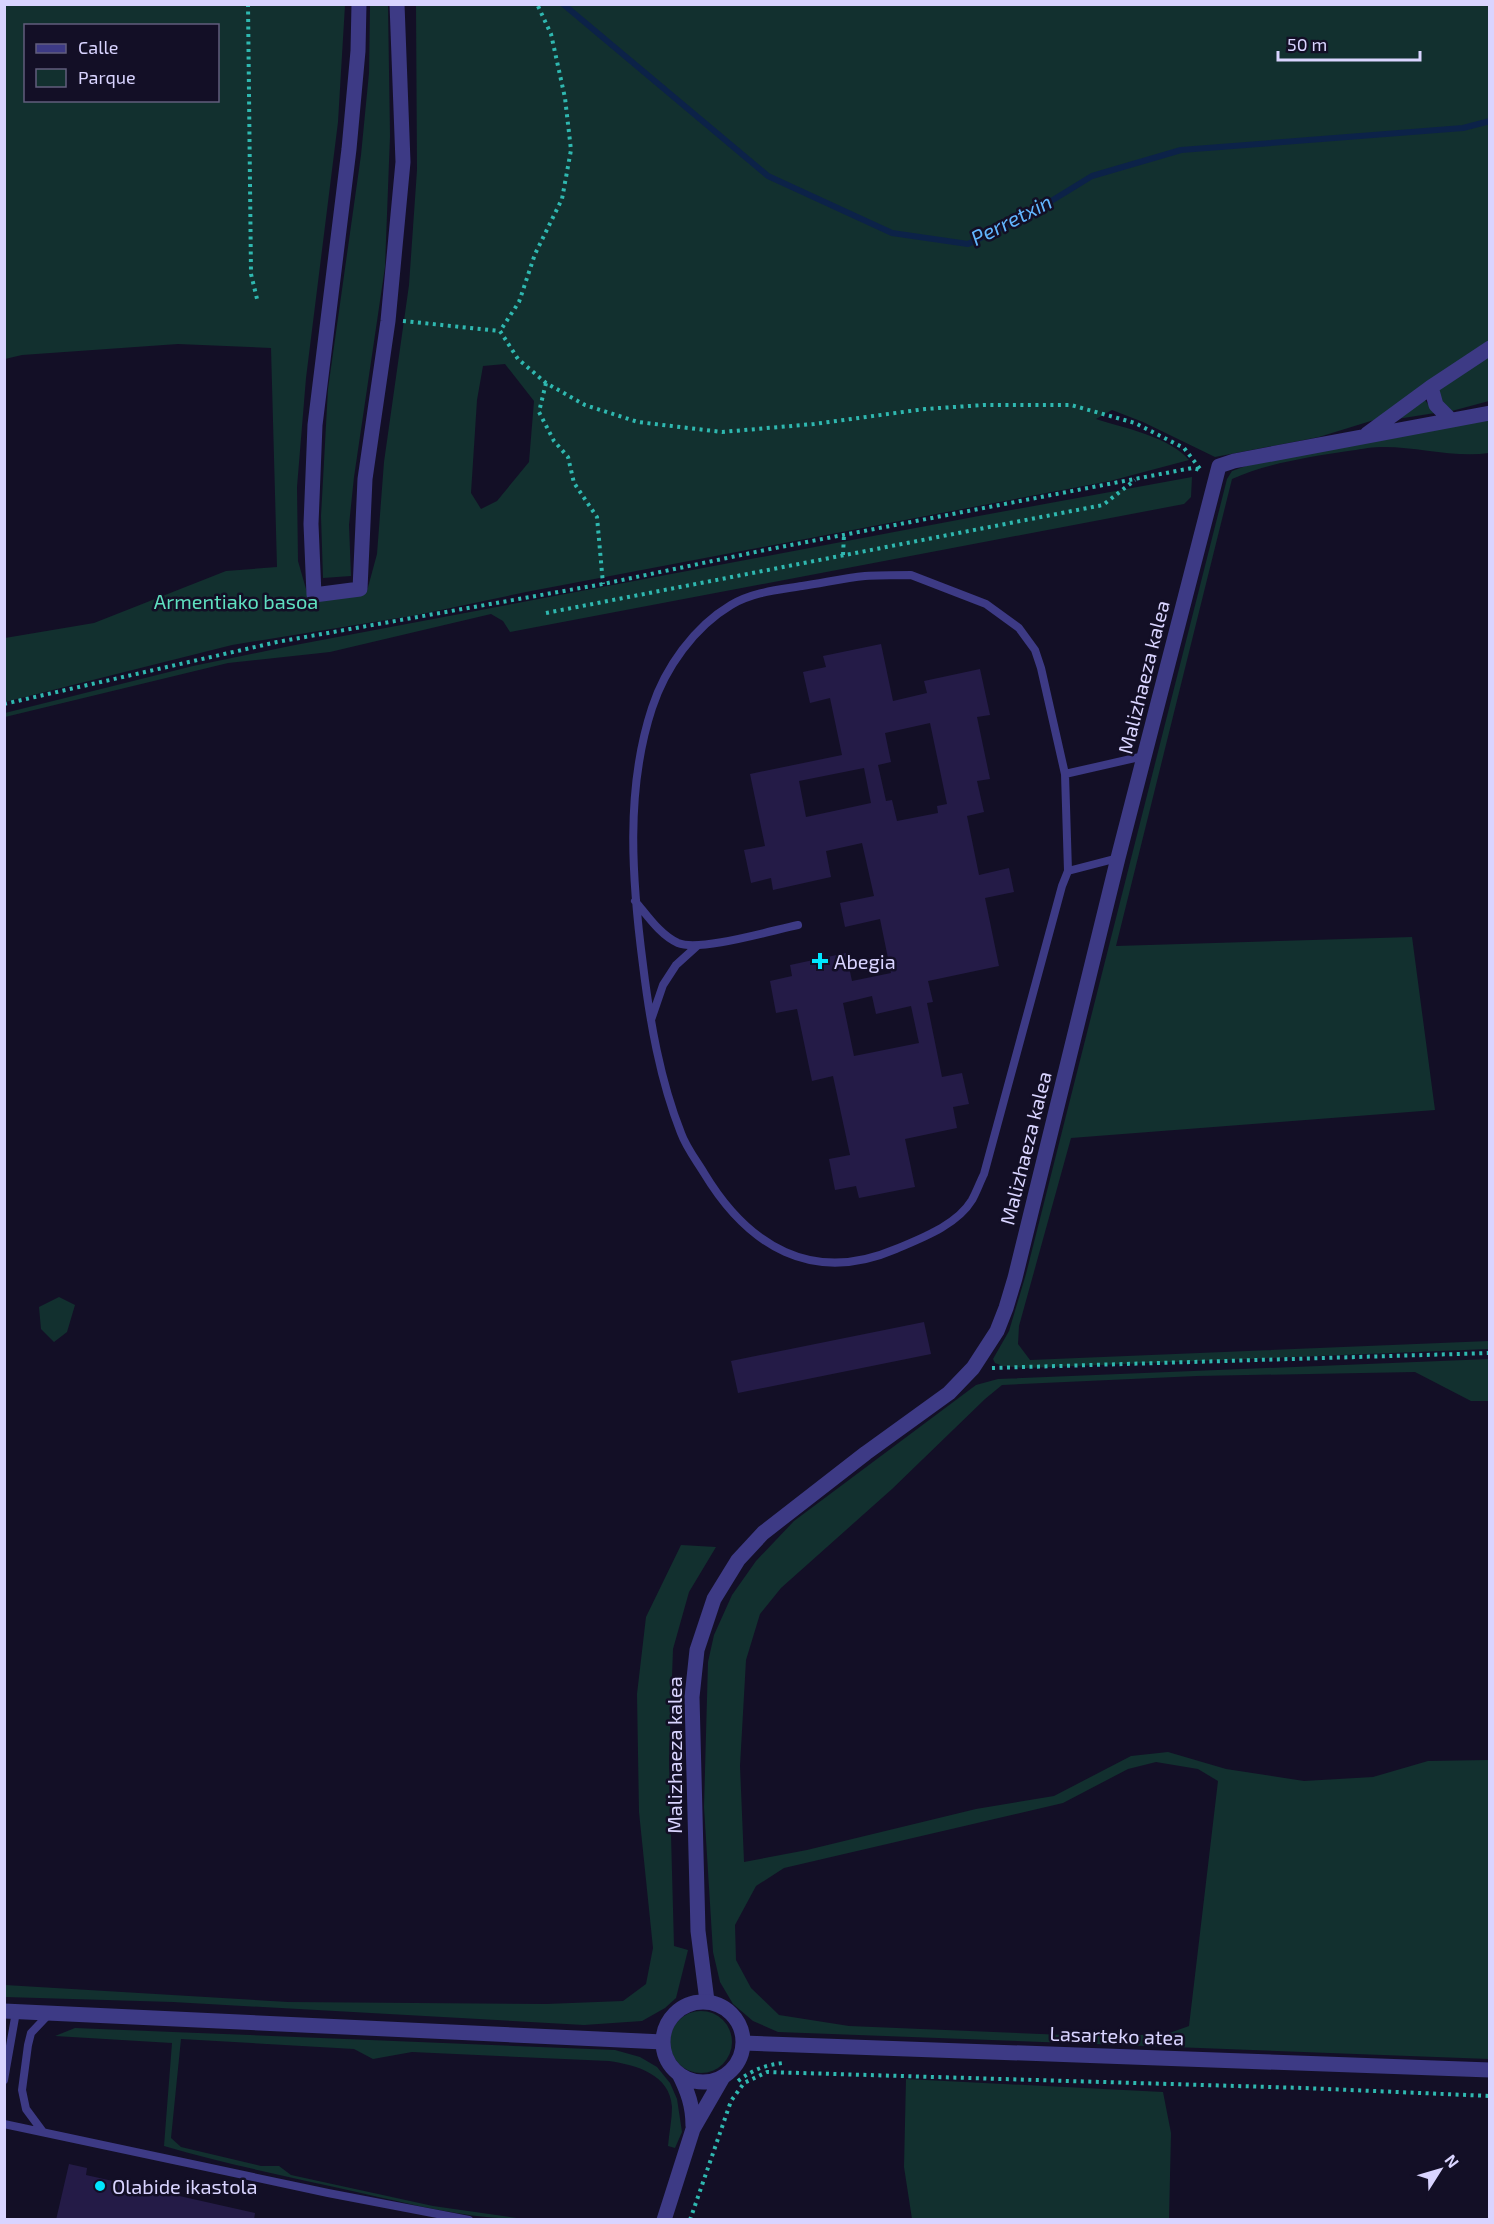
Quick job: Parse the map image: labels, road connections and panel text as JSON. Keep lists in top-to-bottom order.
{
  "streets": {
    "street": ["Malizhaeza kalea", "Lasarteko atea"]
  },
  "crossings": [
    ["Malizhaeza kalea", "Lasarteko atea"]
  ],
  "water": ["Perretxin"],
  "parks": ["Armentiako basoa"],
  "places": {
    "health": ["Abegia"],
    "other": ["Olabide ikastola"]
  },
  "legend": ["Calle", "Parque"],
  "scale_bar": "50 m",
  "north": "top right"
}
